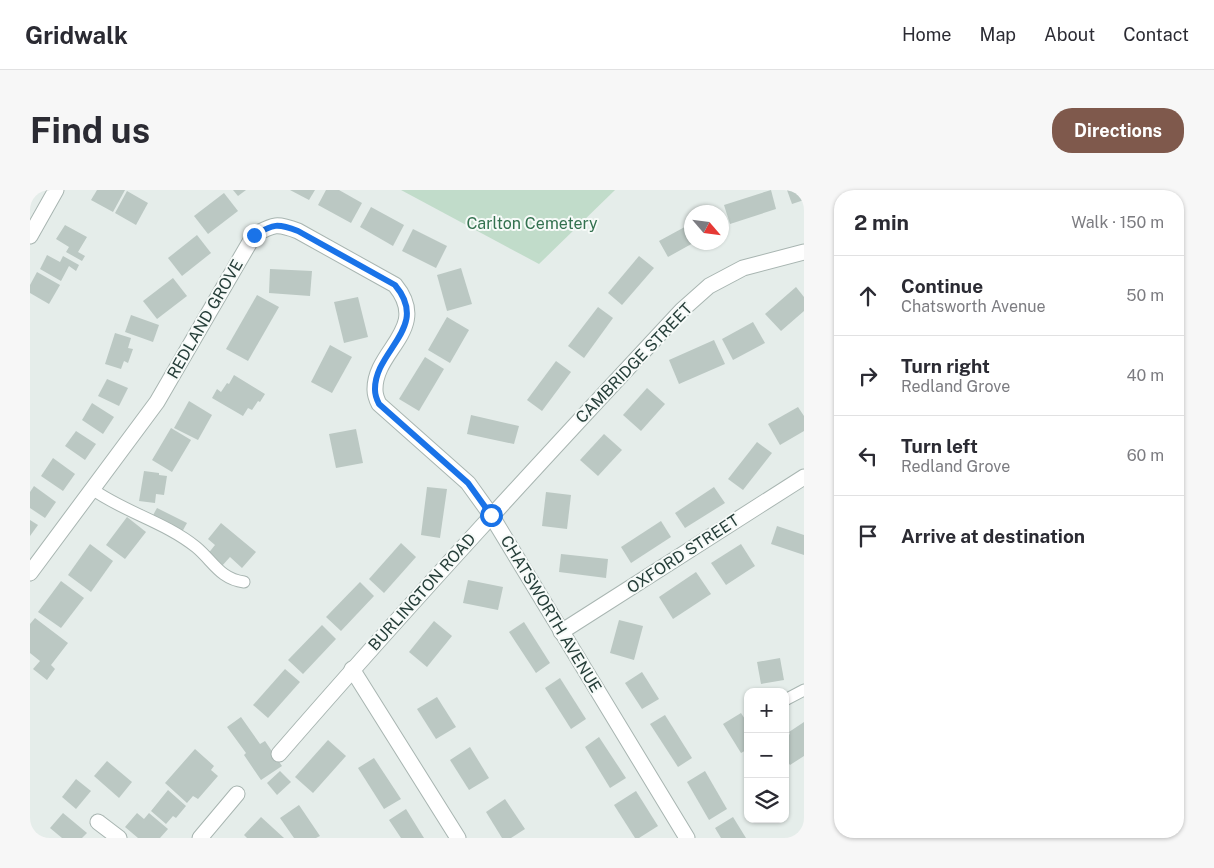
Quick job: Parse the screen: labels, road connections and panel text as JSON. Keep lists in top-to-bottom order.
{
  "streets": {
    "street": [
      "REDLAND GROVE",
      "CAMBRIDGE STREET",
      "OXFORD STREET",
      "BURLINGTON ROAD",
      "CHATSWORTH AVENUE"
    ]
  },
  "crossings": [
    ["REDLAND GROVE", "CHATSWORTH AVENUE"],
    ["CAMBRIDGE STREET", "BURLINGTON ROAD"],
    ["CAMBRIDGE STREET", "CHATSWORTH AVENUE"],
    ["OXFORD STREET", "CHATSWORTH AVENUE"],
    ["BURLINGTON ROAD", "CHATSWORTH AVENUE"]
  ],
  "parks": ["Carlton Cemetery"],
  "north": "bottom right",
  "page": {
    "header": "Gridwalk",
    "nav": [
      "Home",
      "Map",
      "About",
      "Contact"
    ],
    "buttons": "Directions",
    "title": "Find us",
    "heading": ["2 min", "Walk · 150 m"],
    "list": [
      ["Continue", "Chatsworth Avenue", "50 m"],
      ["Turn right", "Redland Grove", "40 m"],
      ["Turn left", "Redland Grove", "60 m"],
      "Arrive at destination"
    ],
    "map_buttons": ["+", "−"]
  }
}
